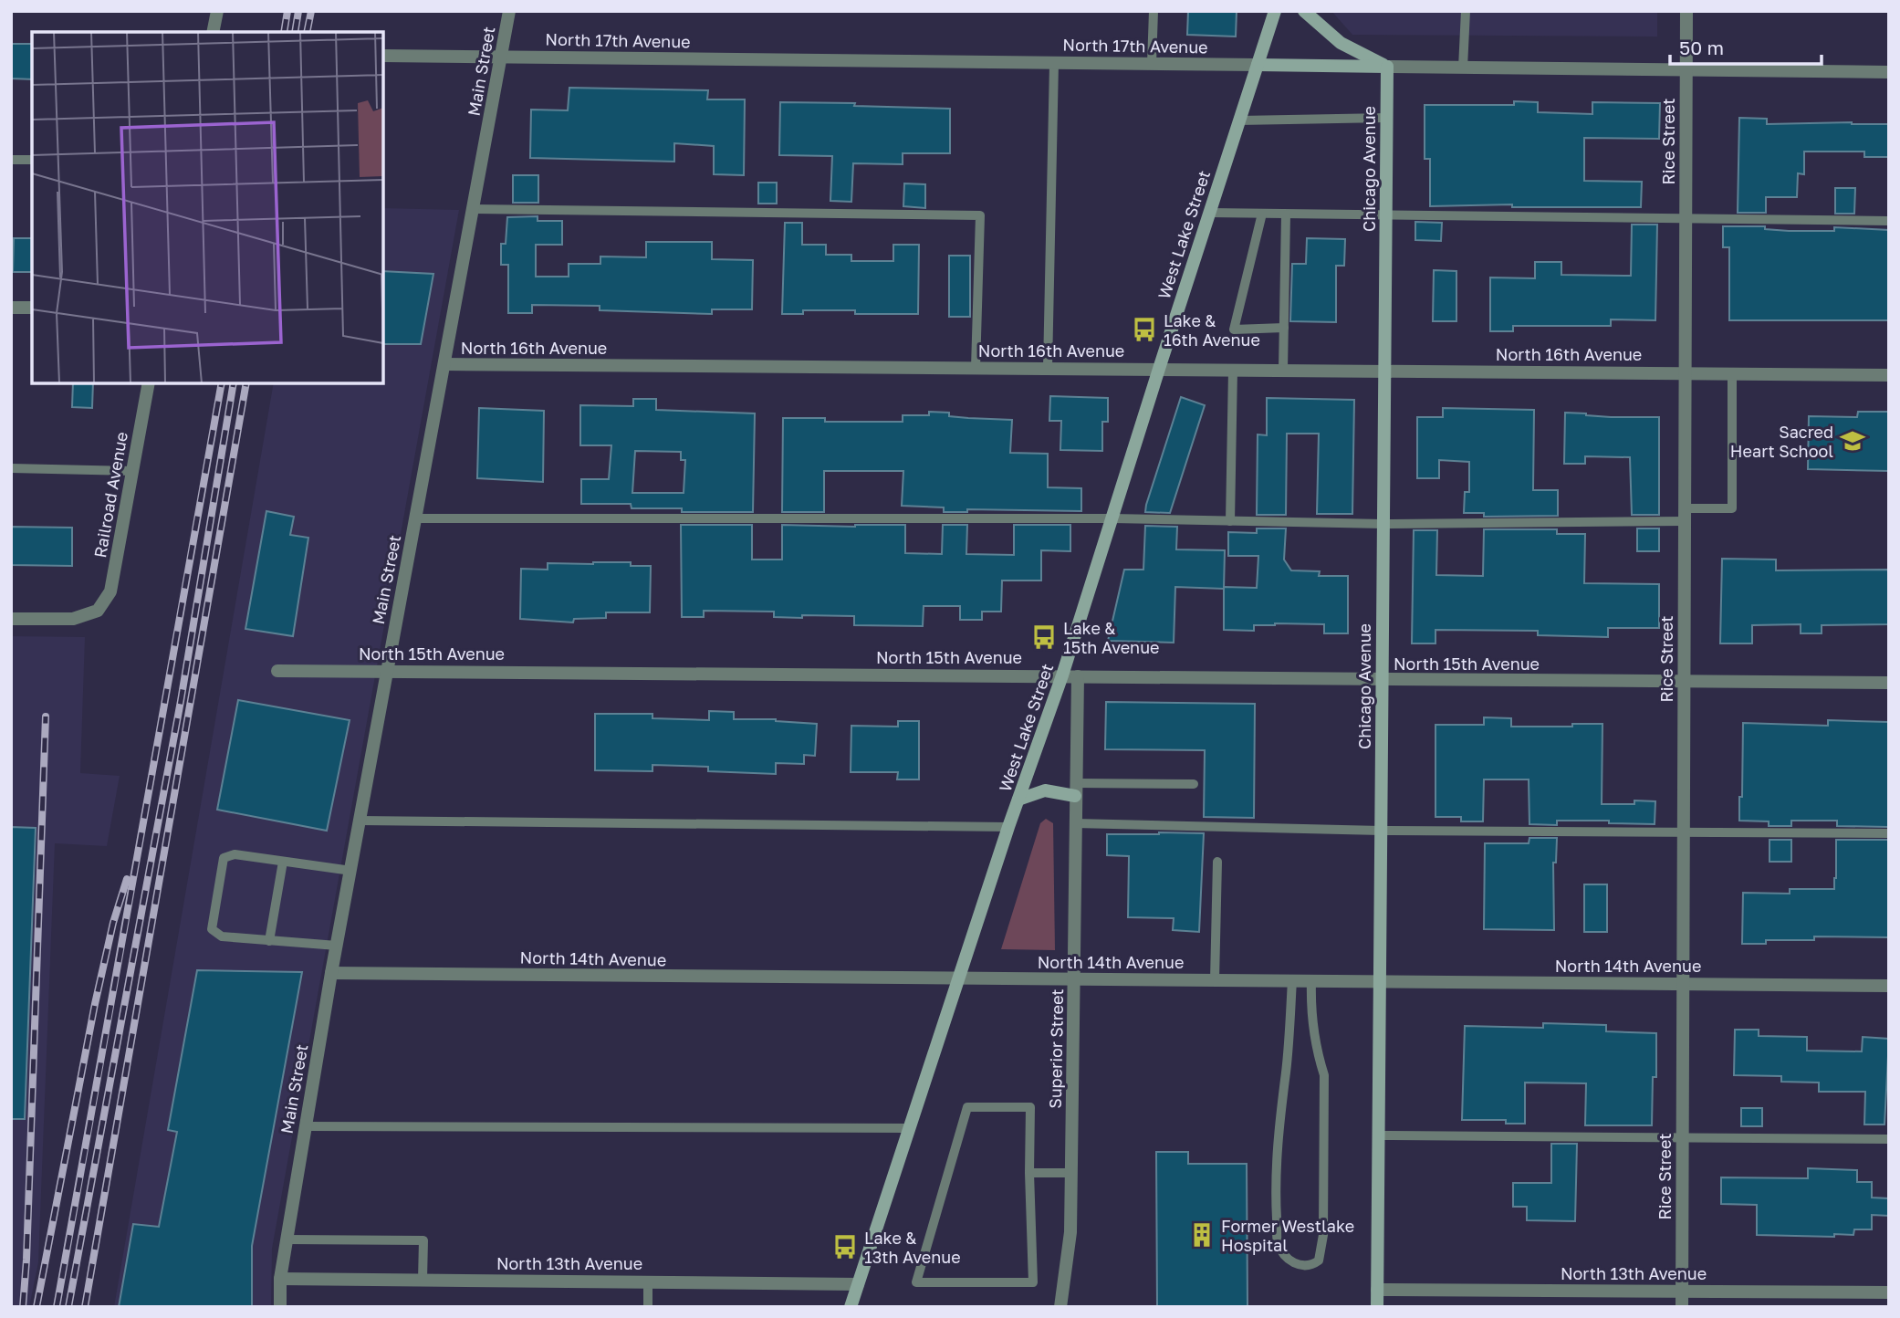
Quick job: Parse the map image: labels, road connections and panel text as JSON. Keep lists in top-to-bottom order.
{
  "streets": {
    "main road": ["North 17th Avenue", "Chicago Avenue", "West Lake Street"],
    "street": [
      "Main Street",
      "Rice Street",
      "North 16th Avenue",
      "Railroad Avenue",
      "North 15th Avenue",
      "North 14th Avenue",
      "Superior Street",
      "North 13th Avenue"
    ]
  },
  "crossings": [
    ["North 17th Avenue", "Main Street"],
    ["North 17th Avenue", "Rice Street"],
    ["North 17th Avenue", "Chicago Avenue"],
    ["North 17th Avenue", "West Lake Street"],
    ["Main Street", "North 16th Avenue"],
    ["Main Street", "North 15th Avenue"],
    ["Main Street", "North 14th Avenue"],
    ["Main Street", "North 13th Avenue"],
    ["Rice Street", "North 16th Avenue"],
    ["Rice Street", "North 15th Avenue"],
    ["Rice Street", "North 14th Avenue"],
    ["Rice Street", "North 13th Avenue"],
    ["Chicago Avenue", "North 16th Avenue"],
    ["Chicago Avenue", "North 15th Avenue"],
    ["Chicago Avenue", "North 14th Avenue"],
    ["Chicago Avenue", "North 13th Avenue"],
    ["West Lake Street", "North 16th Avenue"],
    ["West Lake Street", "North 15th Avenue"],
    ["West Lake Street", "North 14th Avenue"],
    ["West Lake Street", "North 13th Avenue"],
    ["North 15th Avenue", "Superior Street"],
    ["North 14th Avenue", "Superior Street"]
  ],
  "places": {
    "bus stop": ["Lake & 16th Avenue", "Lake & 15th Avenue", "Lake & 13th Avenue"],
    "school or university": ["Sacred Heart School"],
    "building": ["Former Westlake Hospital"]
  },
  "scale_bar": "50 m"
}
